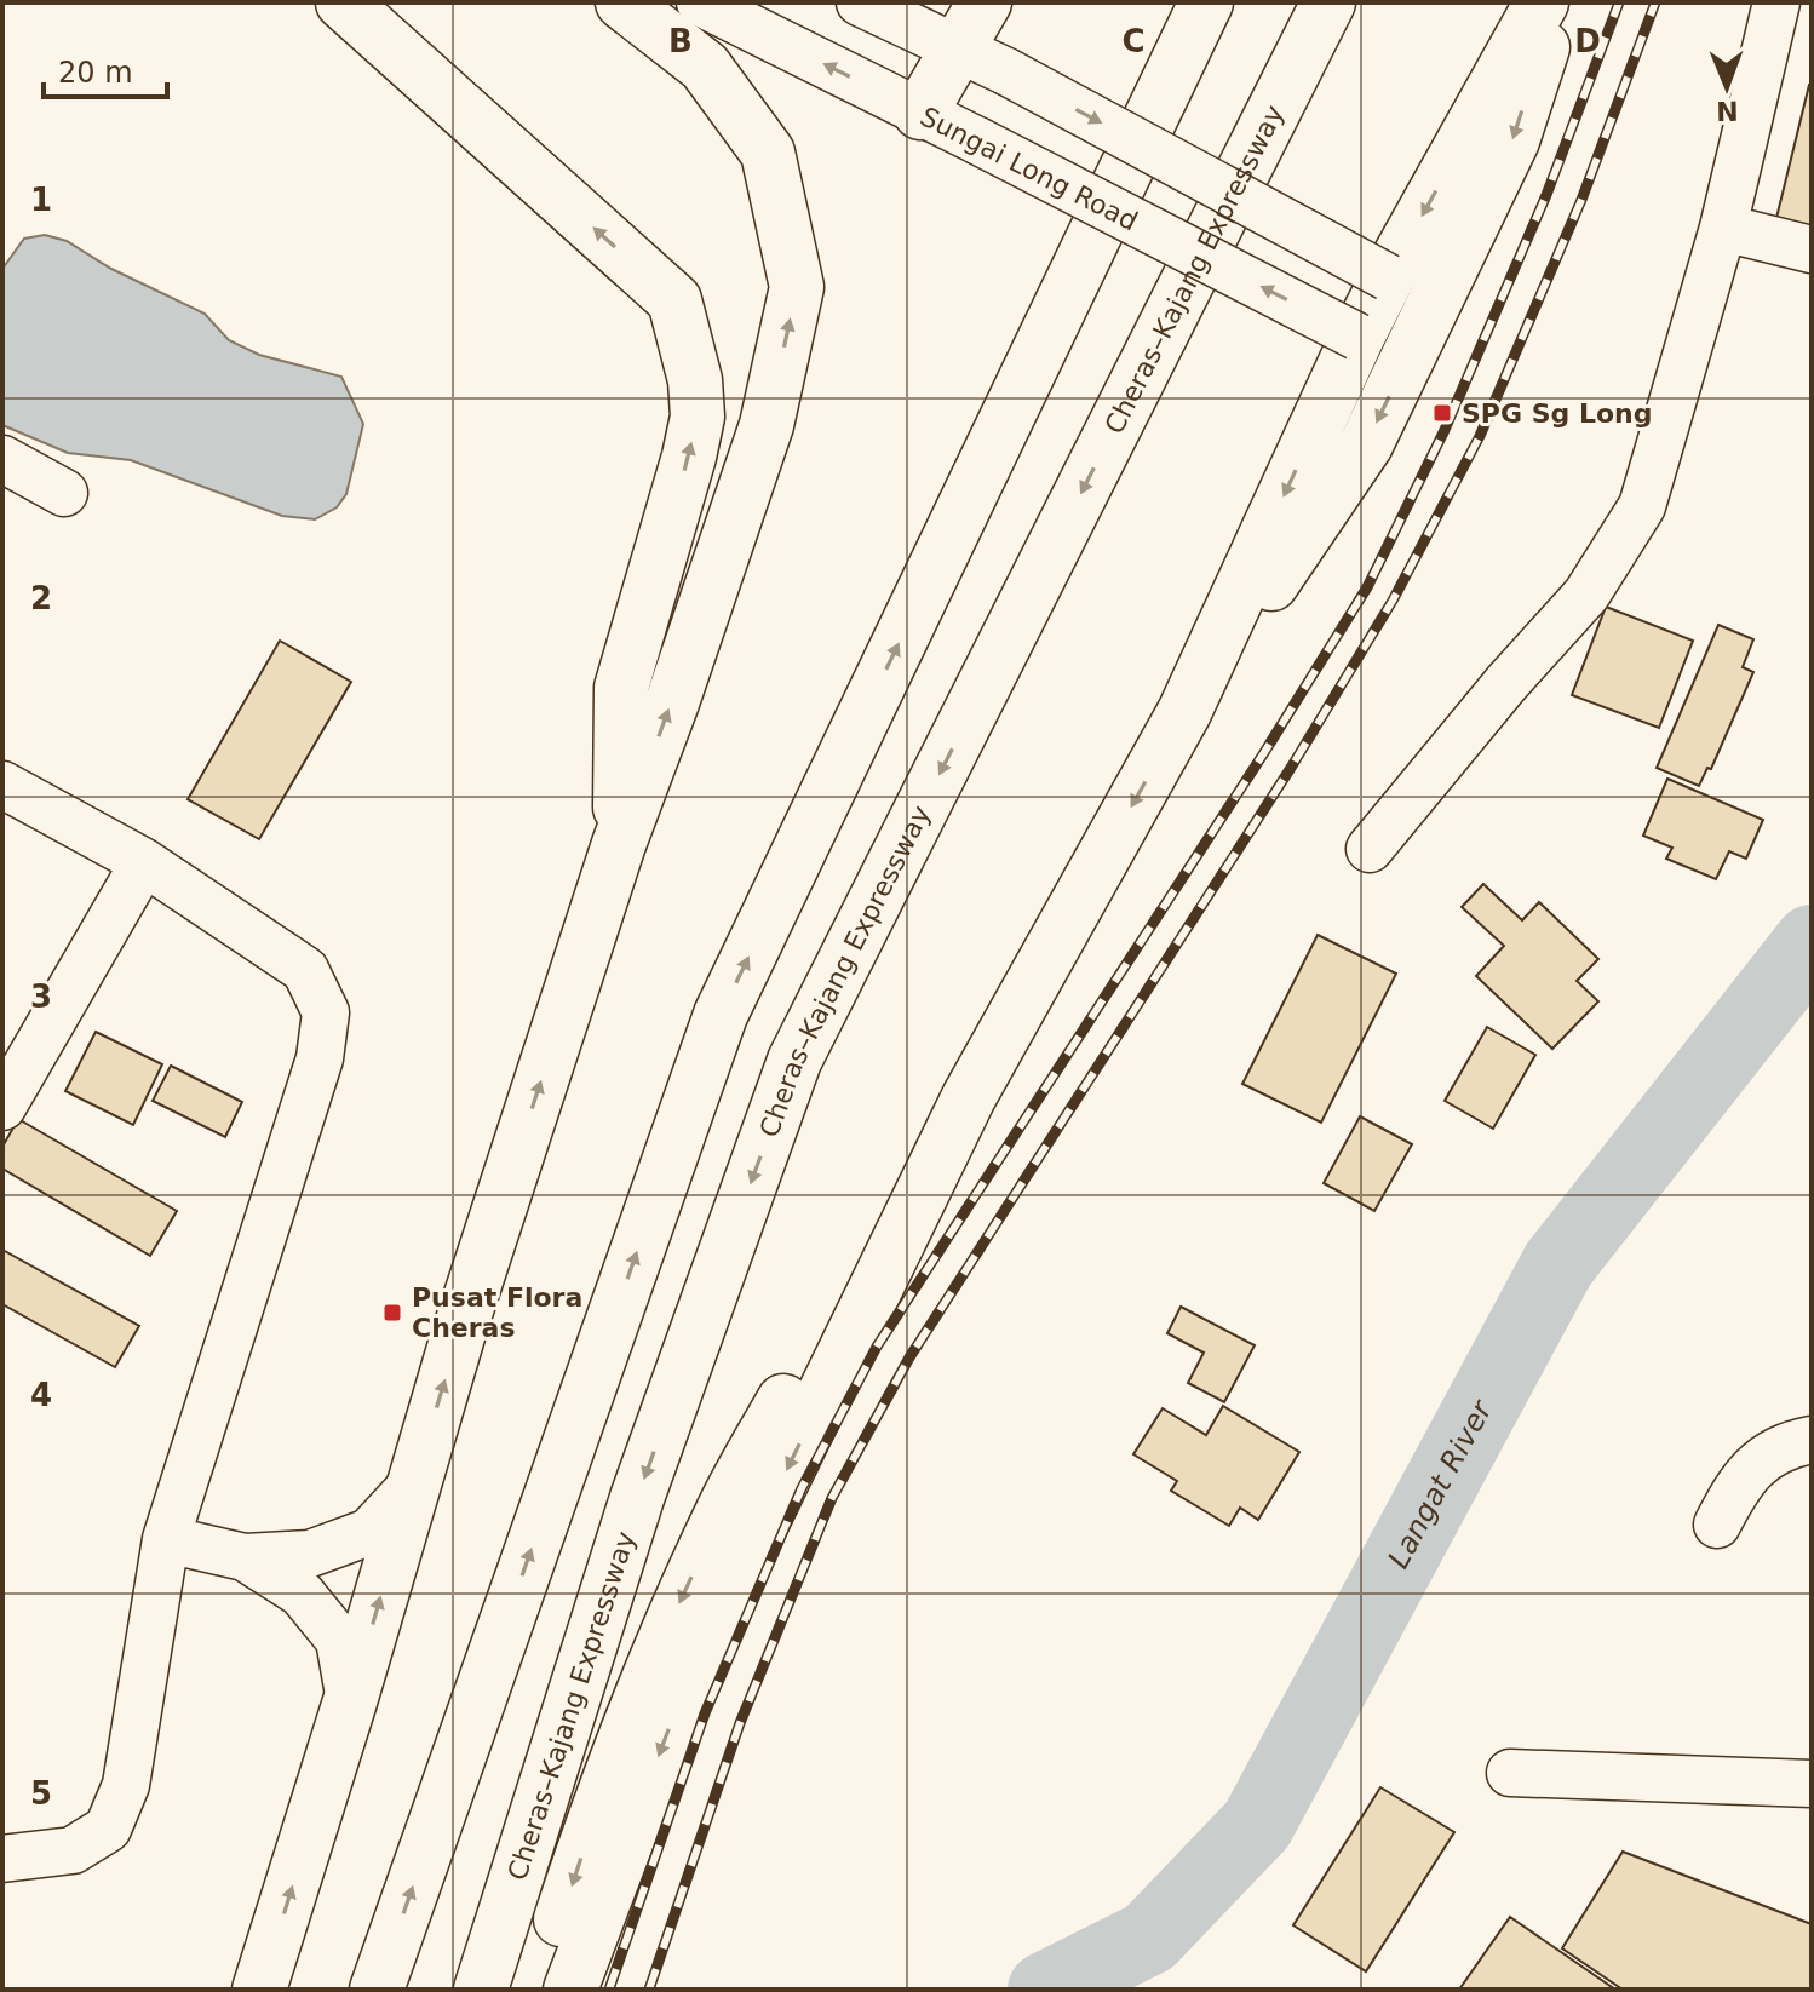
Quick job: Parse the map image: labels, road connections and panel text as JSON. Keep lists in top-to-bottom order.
{
  "streets": {
    "highway": ["Cheras–Kajang Expressway"],
    "street": ["Sungai Long Road"]
  },
  "water": ["Langat River"],
  "places": {
    "transit": ["SPG Sg Long", "Pusat Flora Cheras"]
  },
  "scale_bar": "20 m",
  "north": "bottom",
  "grid": {
    "columns": ["B", "C", "D"],
    "rows": [
      "1",
      "2",
      "3",
      "4",
      "5"
    ]
  }
}
